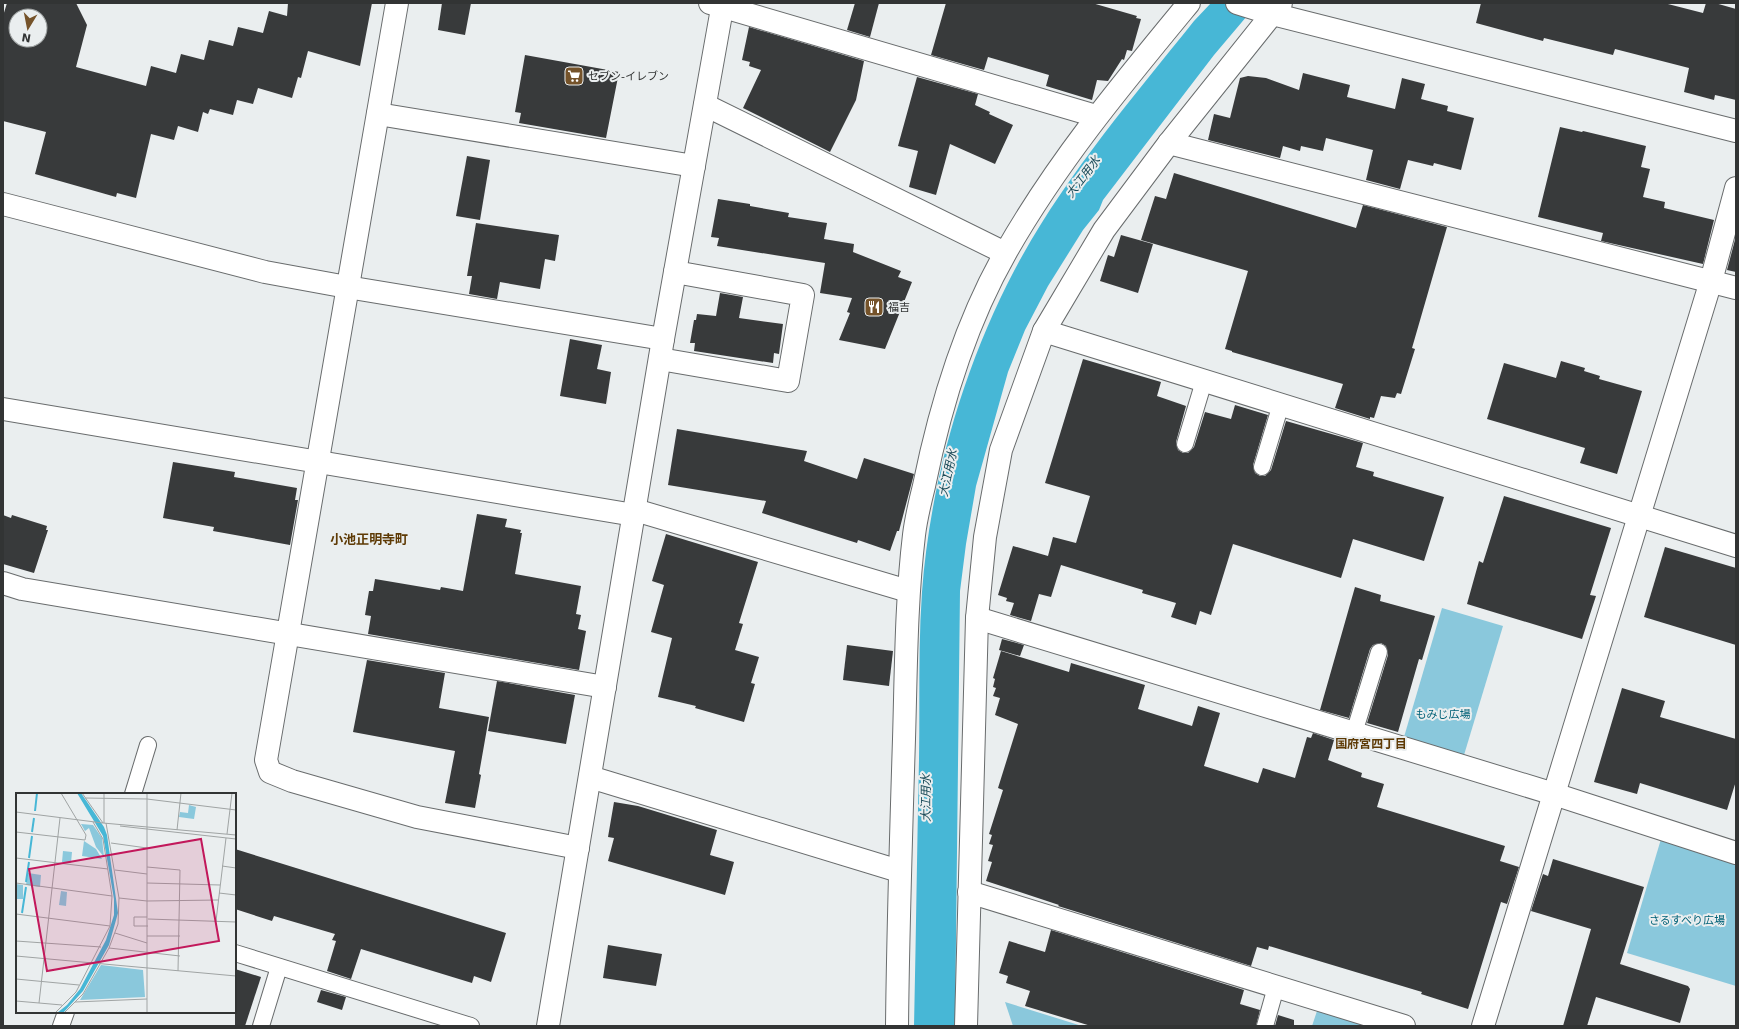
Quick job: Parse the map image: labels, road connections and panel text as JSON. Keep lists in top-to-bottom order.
{
  "districts": ["小池正明寺町", "国府宮四丁目"],
  "water": ["大江用水"],
  "parks": ["もみじ広場", "さるすべり広場"],
  "places": {
    "supermarket": ["セブン-イレブン"],
    "restaurant": ["福吉"]
  },
  "north": "bottom"
}
